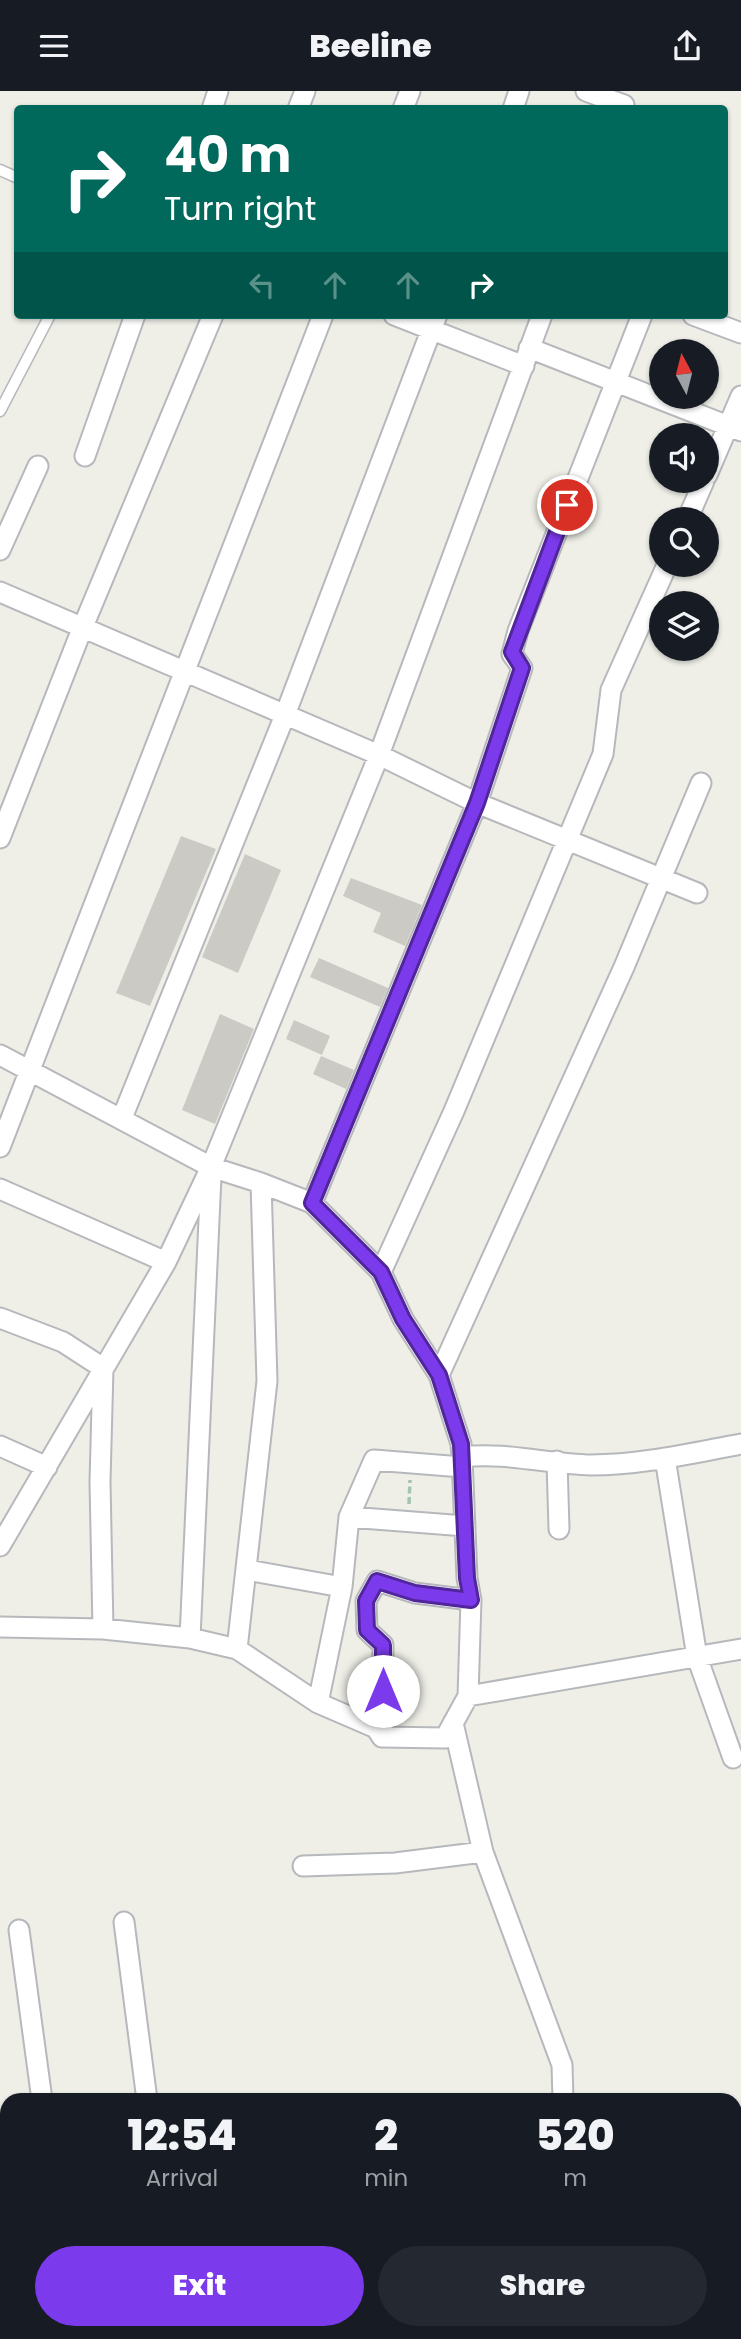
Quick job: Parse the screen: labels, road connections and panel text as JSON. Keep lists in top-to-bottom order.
{
  "north": "top",
  "page": {
    "header": "Beeline",
    "turn": ["40 m", "Turn right"],
    "eta": [
      "12:54",
      "Arrival",
      "2",
      "min",
      "520",
      "m"
    ],
    "buttons": ["Exit", "Share"]
  }
}
